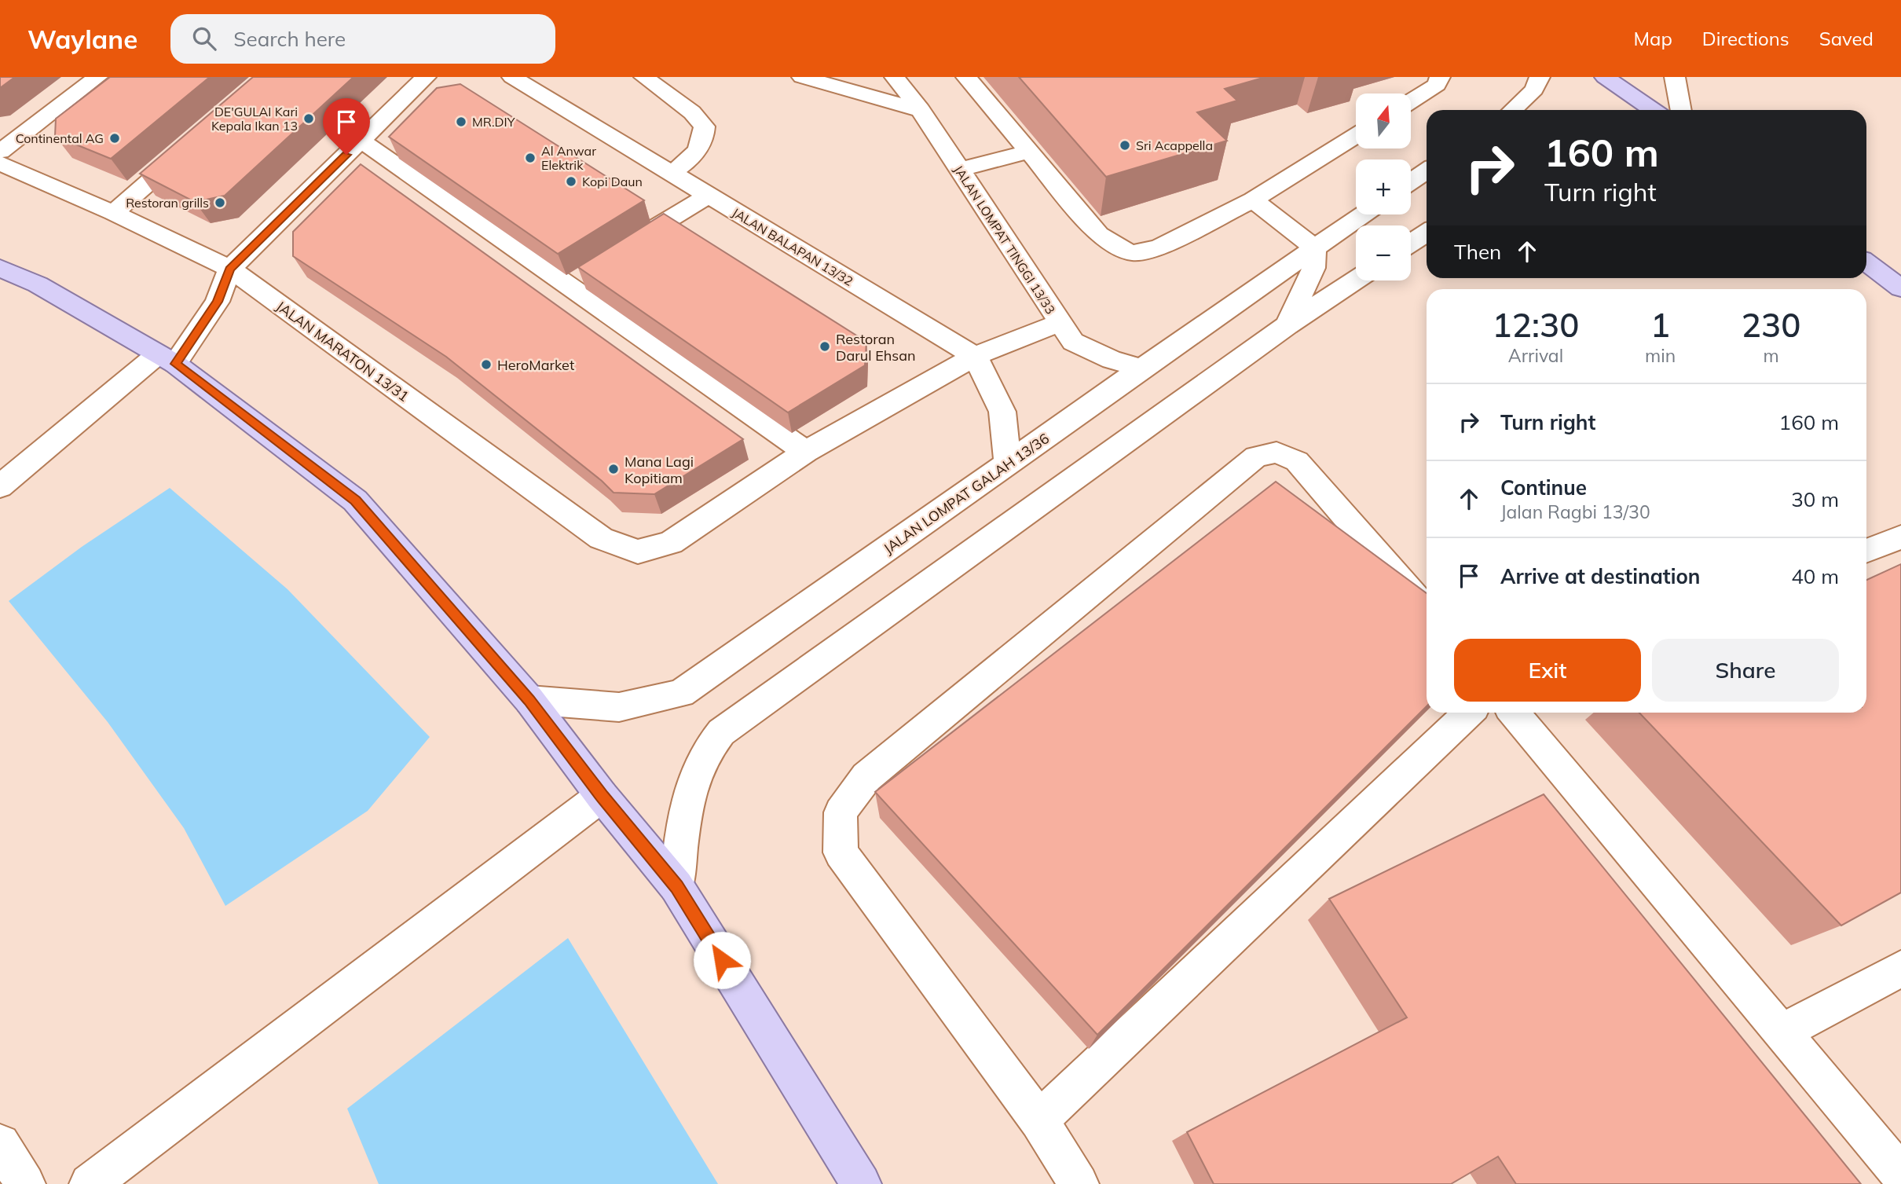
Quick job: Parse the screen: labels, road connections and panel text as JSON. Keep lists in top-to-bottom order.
{
  "streets": {
    "street": [
      "JALAN LOMPAT TINGGI 13/33",
      "JALAN BALAPAN 13/32",
      "JALAN MARATON 13/31",
      "JALAN LOMPAT GALAH 13/36"
    ]
  },
  "crossings": [
    ["JALAN LOMPAT TINGGI 13/33", "JALAN MARATON 13/31"],
    ["JALAN LOMPAT TINGGI 13/33", "JALAN LOMPAT GALAH 13/36"],
    ["JALAN BALAPAN 13/32", "JALAN MARATON 13/31"]
  ],
  "places": [
    "DE'GULAI Kari Kepala Ikan 13",
    "MR.DIY",
    "Continental AG",
    "Sri Acappella",
    "Al Anwar Elektrik",
    "Kopi Daun",
    "Restoran grills",
    "Restoran Darul Ehsan",
    "HeroMarket",
    "Mana Lagi Kopitiam"
  ],
  "north": "top",
  "page": {
    "header": "Waylane",
    "search": "Search here",
    "nav": ["Map", "Directions", "Saved"],
    "map_buttons": ["+", "−"],
    "turn": ["160 m", "Turn right"],
    "then": "Then",
    "eta": [
      "12:30",
      "Arrival",
      "1",
      "min",
      "230",
      "m"
    ],
    "list": [
      {
        "name": "Turn right",
        "value": "160 m"
      },
      {
        "name": "Continue",
        "note": "Jalan Ragbi 13/30",
        "value": "30 m"
      },
      {
        "name": "Arrive at destination",
        "value": "40 m"
      }
    ],
    "buttons": ["Exit", "Share"]
  }
}
